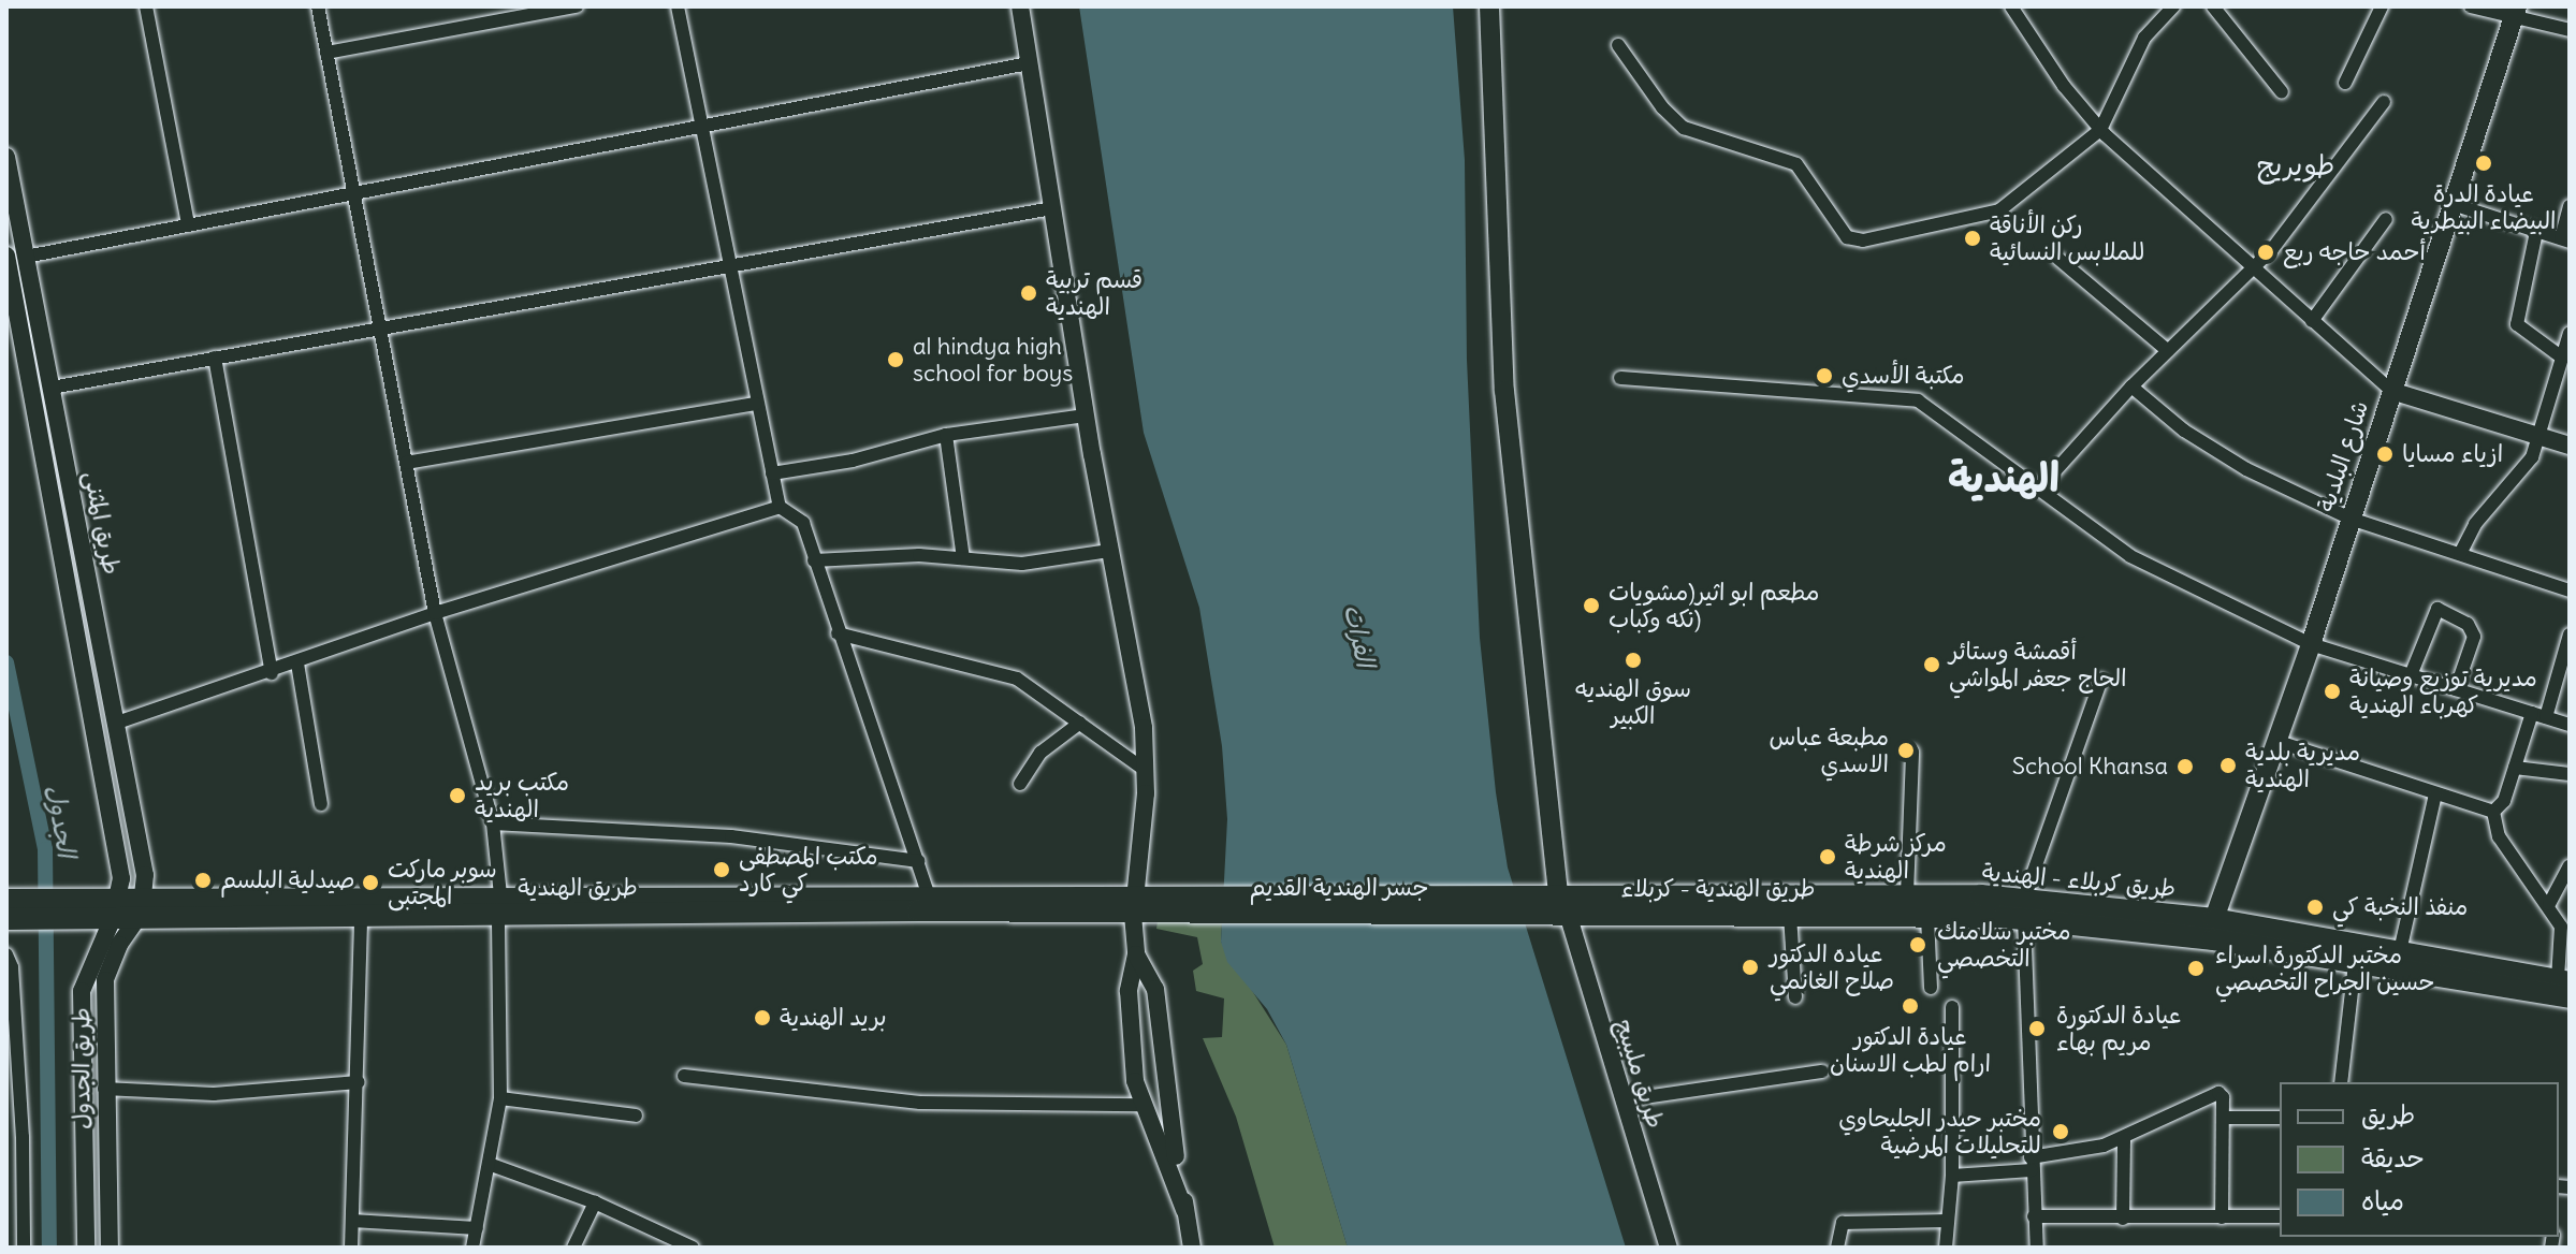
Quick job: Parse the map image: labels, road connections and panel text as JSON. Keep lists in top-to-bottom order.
{
  "streets": {
    "main road": [
      "شارع البلدية",
      "طريق كربلاء - الهندية",
      "طريق الهندية",
      "جسر الهندية القديم",
      "طريق الهندية - كربلاء"
    ],
    "street": ["طريق المثنى", "طريق الجدول", "طريق مليبيج"]
  },
  "crossings": [
    ["شارع البلدية", "طريق كربلاء - الهندية"],
    ["طريق المثنى", "طريق الهندية"],
    ["طريق المثنى", "طريق الجدول"],
    ["طريق كربلاء - الهندية", "جسر الهندية القديم"],
    ["طريق كربلاء - الهندية", "طريق الهندية - كربلاء"],
    ["طريق كربلاء - الهندية", "طريق مليبيج"],
    ["طريق الهندية", "جسر الهندية القديم"],
    ["طريق الهندية", "طريق الجدول"],
    ["طريق الهندية - كربلاء", "طريق مليبيج"]
  ],
  "districts": ["طويريج", "الهندية"],
  "water": ["الفرات", "الجدول"],
  "places": [
    "عيادة الدرة البيضاء البيطرية",
    "ركن الأناقة للملابس النسائية",
    "أحمد حاجه ربع",
    "قسم تربية الهندية",
    "al hindya high school for boys",
    "مكتبة الأسدي",
    "ازياء مسايا",
    "مطعم ابو اثير(مشويات تكه وكباب)",
    "سوق الهنديه الكبير",
    "أقمشة وستائر الحاج جعفر المواشي",
    "مديرية توزيع وصيانة كهرباء الهندية",
    "مطبعة عباس الاسدي",
    "مديرية بلدية الهندية",
    "School Khansa",
    "مكتب بريد الهندية",
    "مركز شرطة الهندية",
    "مكتب المصطفى كي كارد",
    "صيدلية البلسم",
    "سوبر ماركت المجتبى",
    "منفذ النخبة كي",
    "مختبر سلامتك التخصصي",
    "عياده الدكتور صلاح الغانمي",
    "مختبر الدكتورة اسراء حسين الجراح التخصصي",
    "عيادة الدكتور ارام لطب الاسنان",
    "بريد الهندية",
    "عيادة الدكتورة مريم بهاء",
    "مختبر حيدر الجليحاوي للتحليلات المرضية"
  ],
  "legend": ["طريق", "حديقة", "مياه"]
}
